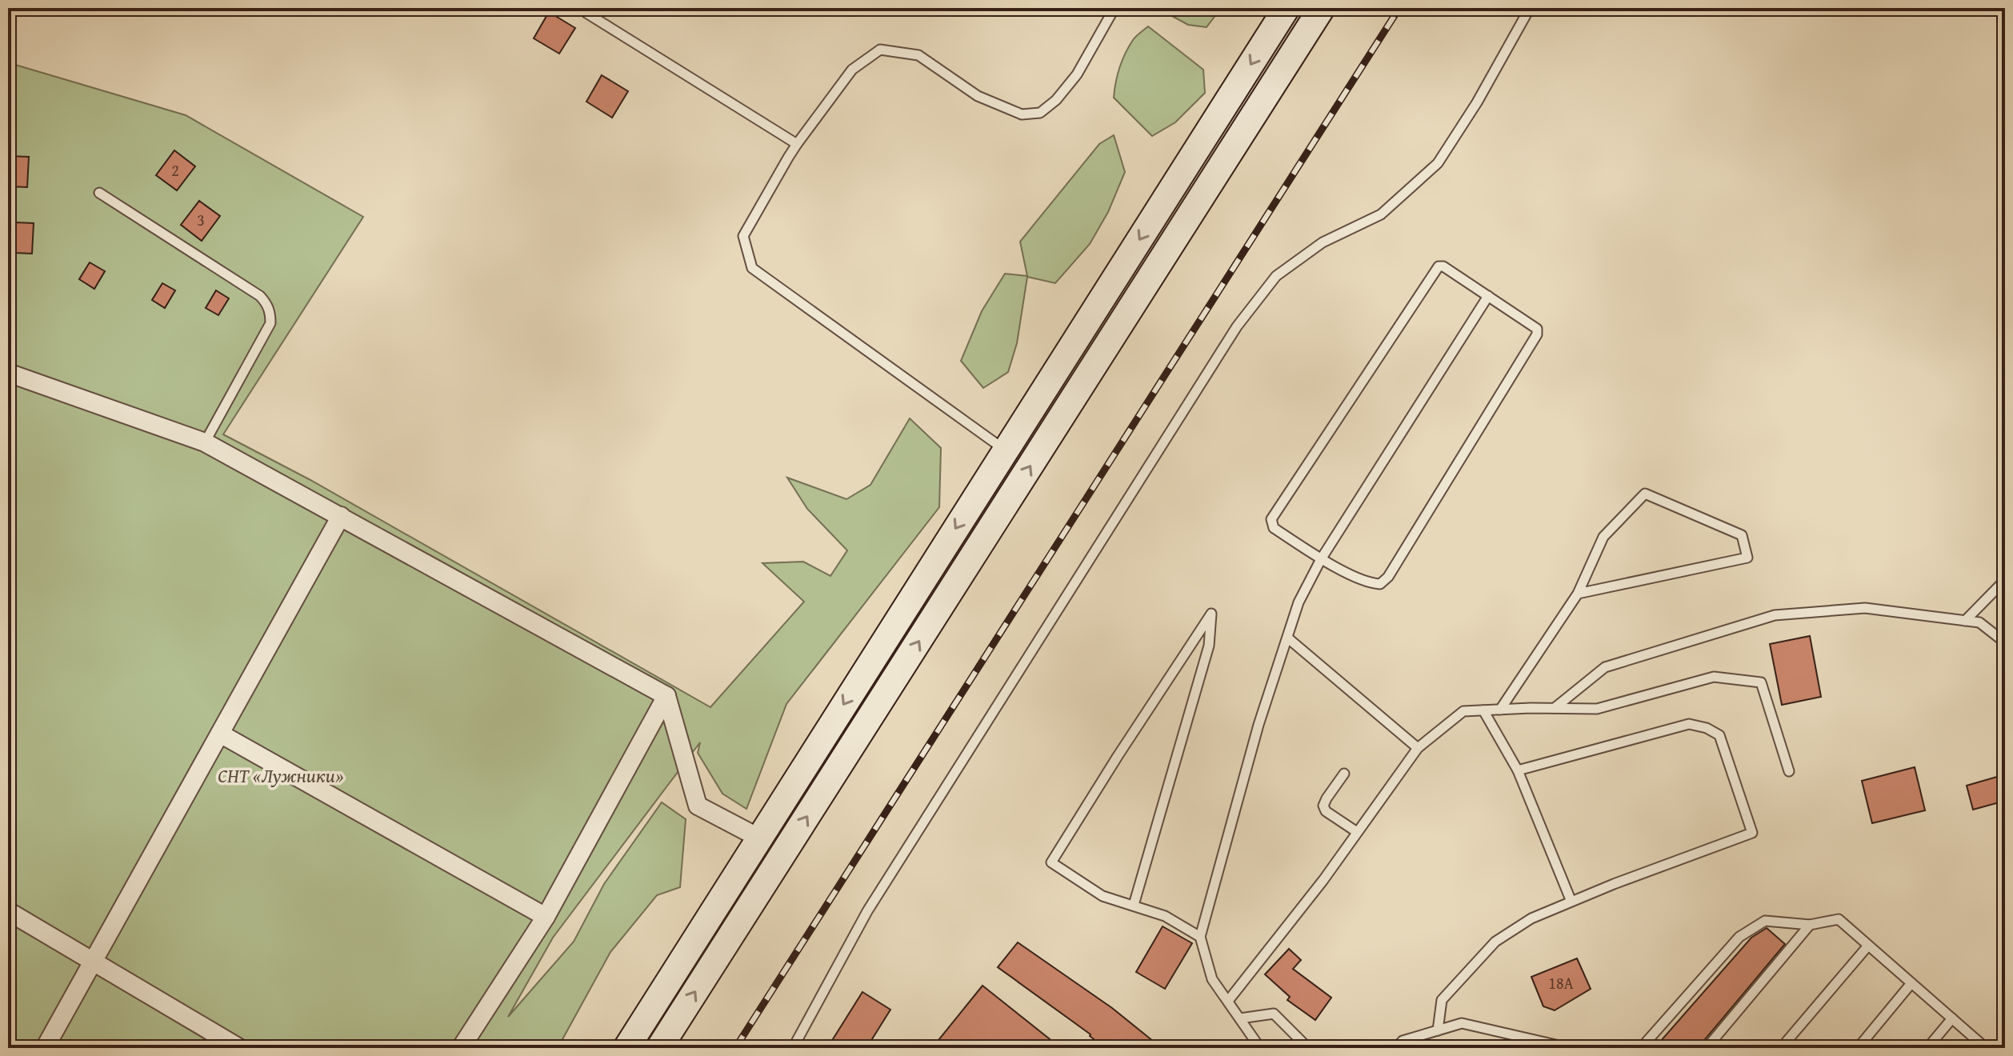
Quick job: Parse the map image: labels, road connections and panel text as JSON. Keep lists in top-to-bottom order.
{
  "parks": ["СНТ «Лужники»"],
  "house_numbers": ["2", "3", "18А"]
}
